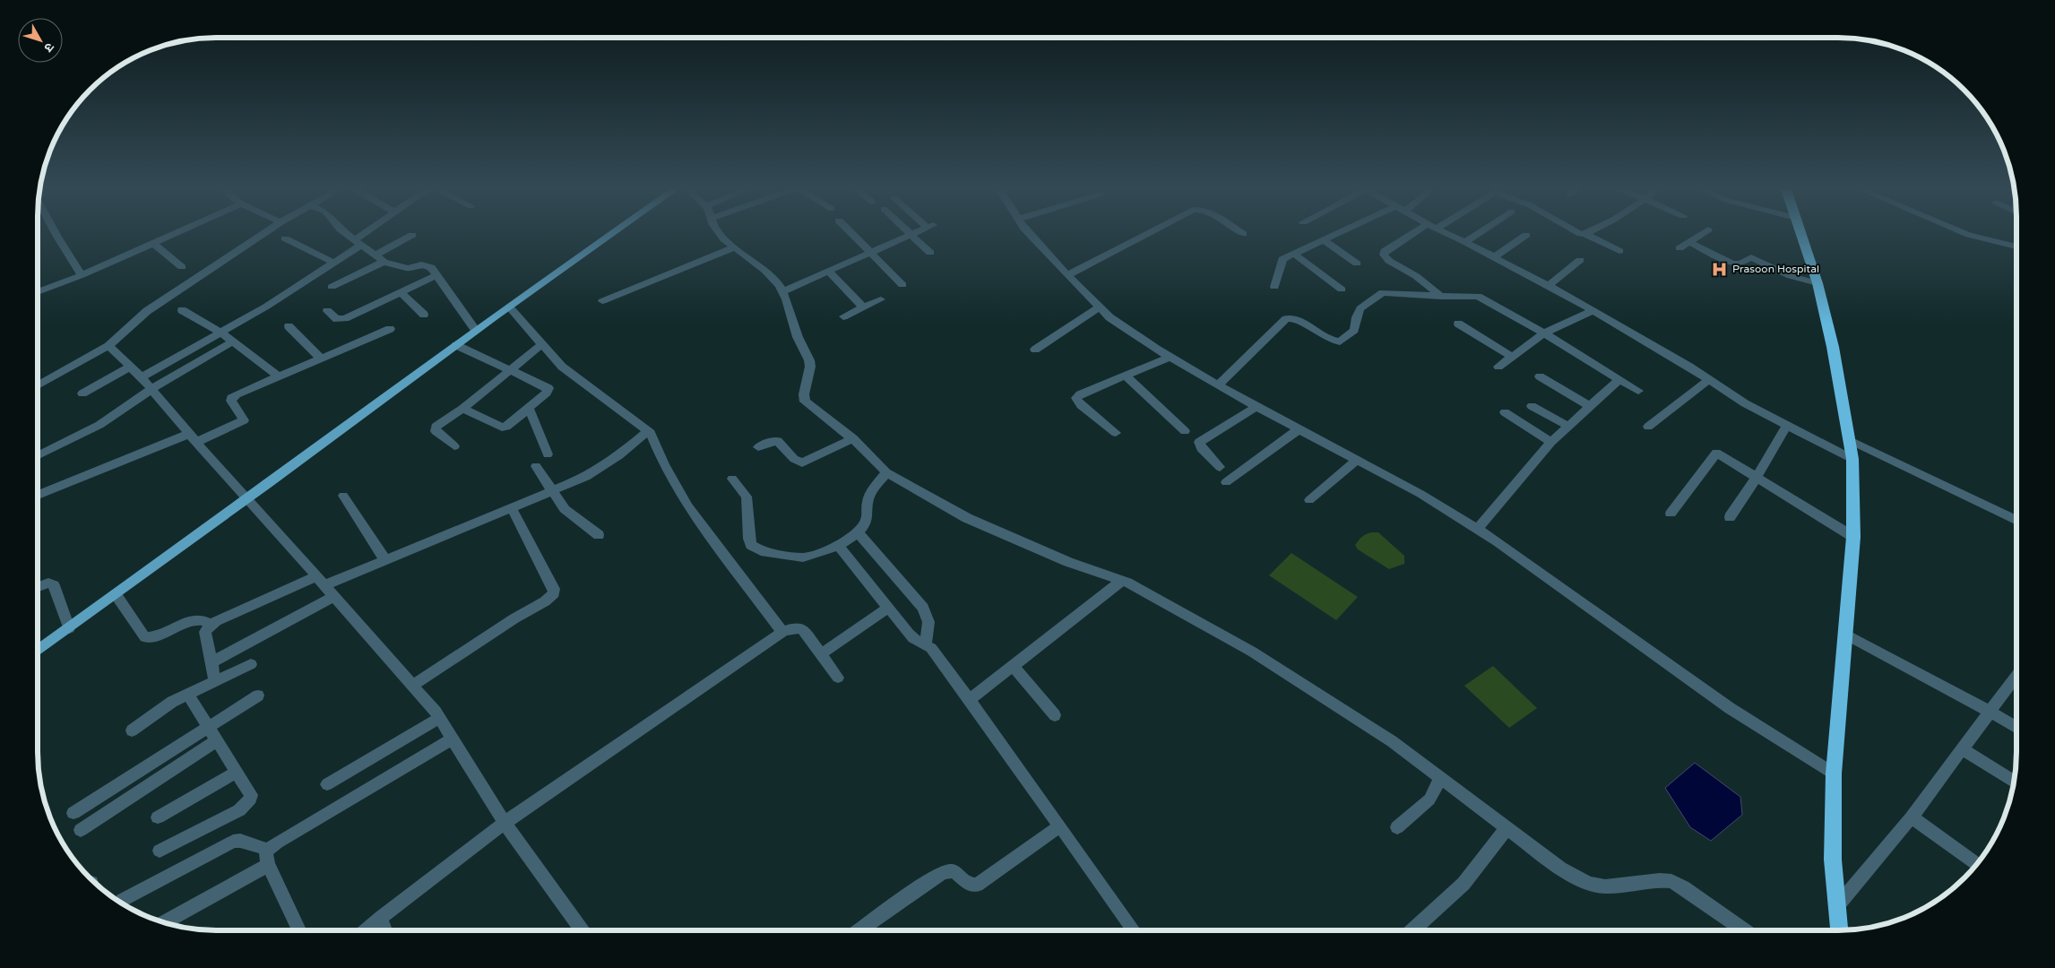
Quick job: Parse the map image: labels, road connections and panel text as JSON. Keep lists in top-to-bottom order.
{
  "places": {
    "hospital": ["Prasoon Hospital"]
  },
  "north": "bottom right"
}
